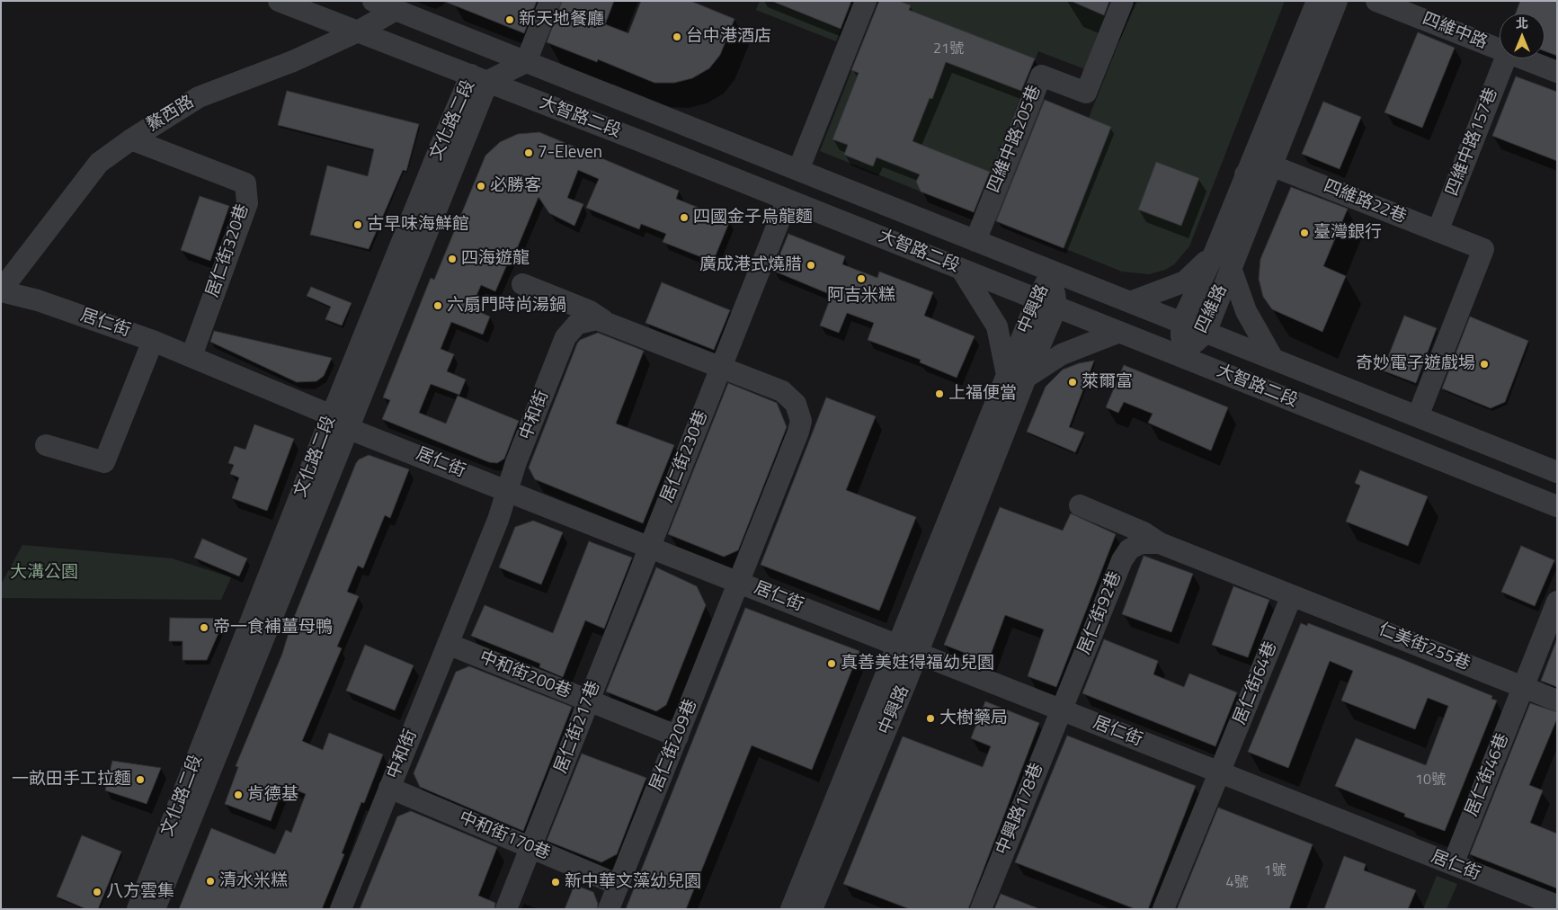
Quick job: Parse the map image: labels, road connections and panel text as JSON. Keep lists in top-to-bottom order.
{
  "streets": {
    "street": [
      "四維中路",
      "鰲西路",
      "大智路二段",
      "文化路二段",
      "四維中路205巷",
      "四維中路157巷",
      "四維路22巷",
      "居仁街320巷",
      "中興路",
      "四維路",
      "居仁街",
      "中和街",
      "居仁街230巷",
      "居仁街92巷",
      "仁美街255巷",
      "中和街200巷",
      "居仁街64巷",
      "居仁街217巷",
      "居仁街209巷",
      "居仁街46巷",
      "中興路178巷",
      "中和街170巷"
    ]
  },
  "crossings": [
    ["鰲西路", "大智路二段"],
    ["鰲西路", "居仁街320巷"],
    ["鰲西路", "居仁街"],
    ["大智路二段", "文化路二段"],
    ["大智路二段", "四維中路205巷"],
    ["大智路二段", "四維路22巷"],
    ["大智路二段", "中興路"],
    ["大智路二段", "四維路"],
    ["大智路二段", "居仁街230巷"],
    ["文化路二段", "居仁街"],
    ["四維中路157巷", "四維路22巷"],
    ["四維路22巷", "四維路"],
    ["居仁街320巷", "居仁街"],
    ["中興路", "居仁街"],
    ["居仁街", "中和街"],
    ["居仁街", "居仁街230巷"],
    ["居仁街", "居仁街92巷"],
    ["居仁街", "居仁街64巷"],
    ["居仁街", "居仁街217巷"],
    ["居仁街", "居仁街209巷"],
    ["居仁街", "居仁街46巷"],
    ["居仁街", "中興路178巷"],
    ["中和街", "居仁街230巷"],
    ["中和街", "中和街200巷"],
    ["中和街", "居仁街209巷"],
    ["中和街", "中和街170巷"],
    ["居仁街230巷", "居仁街217巷"],
    ["居仁街92巷", "仁美街255巷"],
    ["居仁街92巷", "居仁街64巷"],
    ["居仁街92巷", "中興路178巷"],
    ["仁美街255巷", "居仁街64巷"],
    ["仁美街255巷", "居仁街46巷"],
    ["中和街200巷", "居仁街217巷"],
    ["中和街200巷", "居仁街209巷"],
    ["居仁街217巷", "中和街170巷"],
    ["居仁街209巷", "中和街170巷"]
  ],
  "parks": ["大溝公園"],
  "places": [
    "新天地餐廳",
    "台中港酒店",
    "7-Eleven",
    "必勝客",
    "四國金子烏龍麵",
    "古早味海鮮館",
    "臺灣銀行",
    "四海遊龍",
    "廣成港式燒腊",
    "阿吉米糕",
    "六扇門時尚湯鍋",
    "奇妙電子遊戲場",
    "萊爾富",
    "上福便當",
    "帝一食補薑母鴨",
    "真善美娃得福幼兒園",
    "大樹藥局",
    "一畝田手工拉麵",
    "肯德基",
    "清水米糕",
    "新中華文藻幼兒園",
    "八方雲集"
  ],
  "house_numbers": [
    "21號",
    "10號",
    "1號",
    "4號"
  ],
  "north": "top"
}
